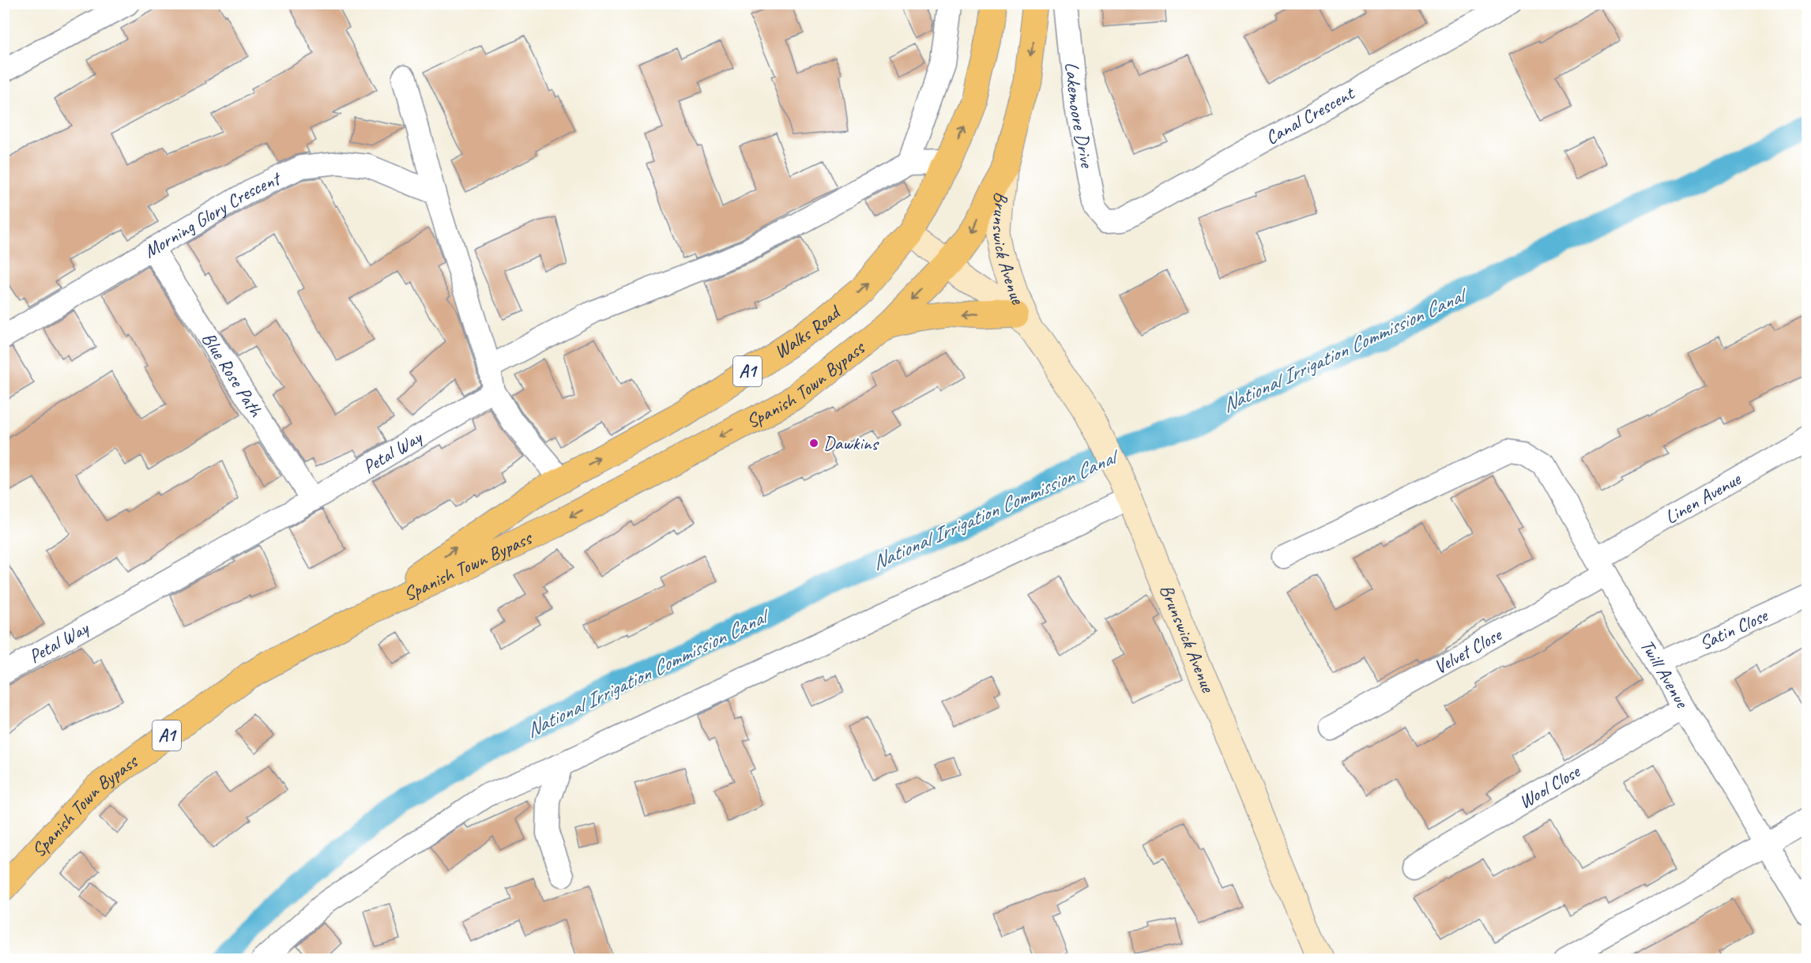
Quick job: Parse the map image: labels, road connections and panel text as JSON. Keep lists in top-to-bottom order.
{
  "streets": {
    "main road": [
      "Brunswick Avenue",
      "Walks Road",
      "A1",
      "Spanish Town Bypass"
    ],
    "street": [
      "Lakemoore Drive",
      "Canal Crescent",
      "Morning Glory Crescent",
      "Blue Rose Path",
      "Petal Way",
      "Linen Avenue",
      "Satin Close",
      "Velvet Close",
      "Twill Avenue",
      "Wool Close"
    ]
  },
  "crossings": [
    ["Lakemoore Drive", "Canal Crescent"],
    ["Morning Glory Crescent", "Blue Rose Path"],
    ["Brunswick Avenue", "Walks Road"],
    ["Brunswick Avenue", "A1"],
    ["Brunswick Avenue", "Spanish Town Bypass"],
    ["Walks Road", "Spanish Town Bypass"],
    ["A1", "Spanish Town Bypass"],
    ["Blue Rose Path", "Petal Way"],
    ["Linen Avenue", "Velvet Close"],
    ["Linen Avenue", "Twill Avenue"],
    ["Satin Close", "Twill Avenue"],
    ["Velvet Close", "Twill Avenue"],
    ["Twill Avenue", "Wool Close"]
  ],
  "one_way": ["Walks Road", "Spanish Town Bypass"],
  "water": ["National Irrigation Commission Canal"],
  "places": ["Dawkins"]
}
